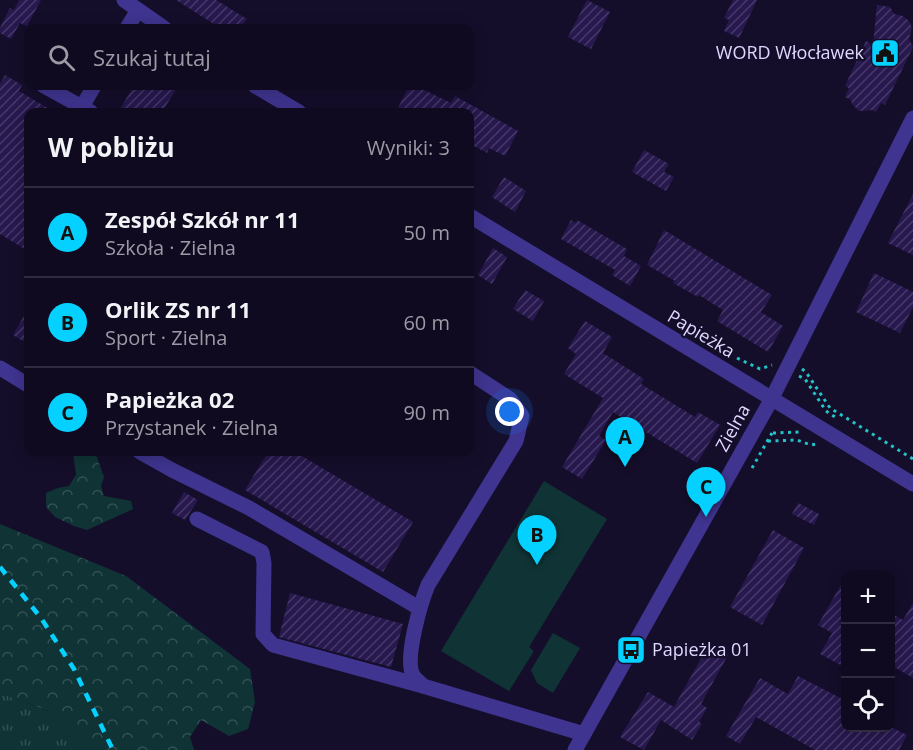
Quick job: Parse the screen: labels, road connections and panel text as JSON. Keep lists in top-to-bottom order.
{
  "streets": {
    "street": ["Papieżka", "Zielna"]
  },
  "crossings": [
    ["Papieżka", "Zielna"]
  ],
  "places": {
    "public building": ["WORD Włocławek"],
    "bus stop": ["Papieżka 01"]
  },
  "page": {
    "search": "Szukaj tutaj",
    "heading": ["W pobliżu", "Wyniki: 3"],
    "list": [
      {
        "mark": "A",
        "name": "Zespół Szkół nr 11",
        "note": "Szkoła · Zielna",
        "value": "50 m"
      },
      {
        "mark": "B",
        "name": "Orlik ZS nr 11",
        "note": "Sport · Zielna",
        "value": "60 m"
      },
      {
        "mark": "C",
        "name": "Papieżka 02",
        "note": "Przystanek · Zielna",
        "value": "90 m"
      }
    ],
    "pins": ["A", "C", "B"],
    "map_buttons": ["+", "−"]
  }
}
